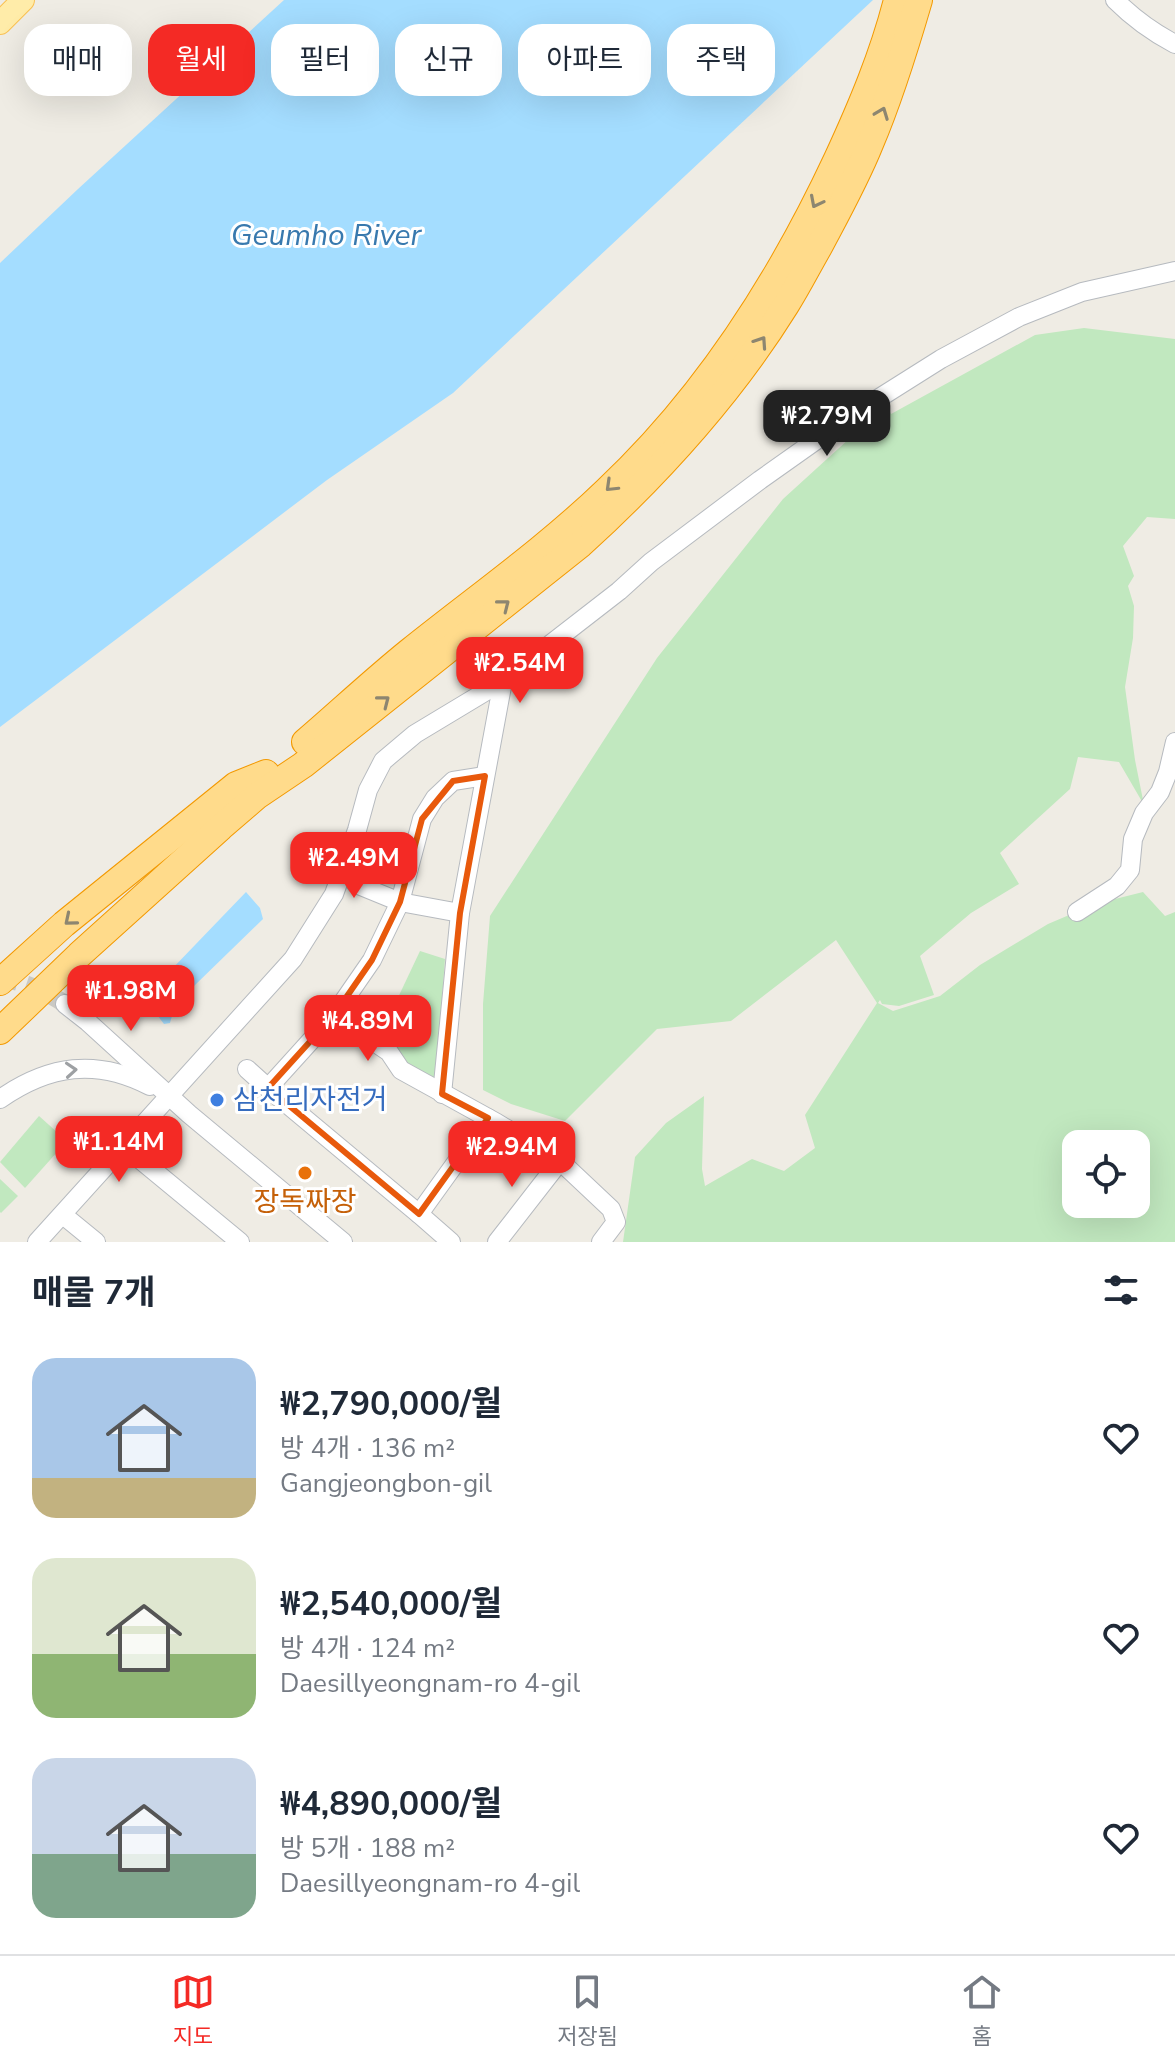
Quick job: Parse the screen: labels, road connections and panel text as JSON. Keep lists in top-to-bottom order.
{
  "water": ["Geumho River"],
  "places": ["삼천리자전거", "장독짜장"],
  "page": {
    "chip": [
      "매매",
      "월세",
      "필터",
      "신규",
      "아파트",
      "주택"
    ],
    "price": [
      "₩2.79M",
      "₩2.54M",
      "₩2.49M",
      "₩1.98M",
      "₩4.89M",
      "₩1.14M",
      "₩2.94M"
    ],
    "heading": "매물 7개",
    "list": [
      {
        "name": "₩2,790,000/월",
        "note": "방 4개 · 136 m² · Gangjeongbon-gil"
      },
      {
        "name": "₩2,540,000/월",
        "note": "방 4개 · 124 m² · Daesillyeongnam-ro 4-gil"
      },
      {
        "name": "₩4,890,000/월",
        "note": "방 5개 · 188 m² · Daesillyeongnam-ro 4-gil"
      }
    ],
    "tabs": ["지도", "저장됨", "홈"]
  }
}
